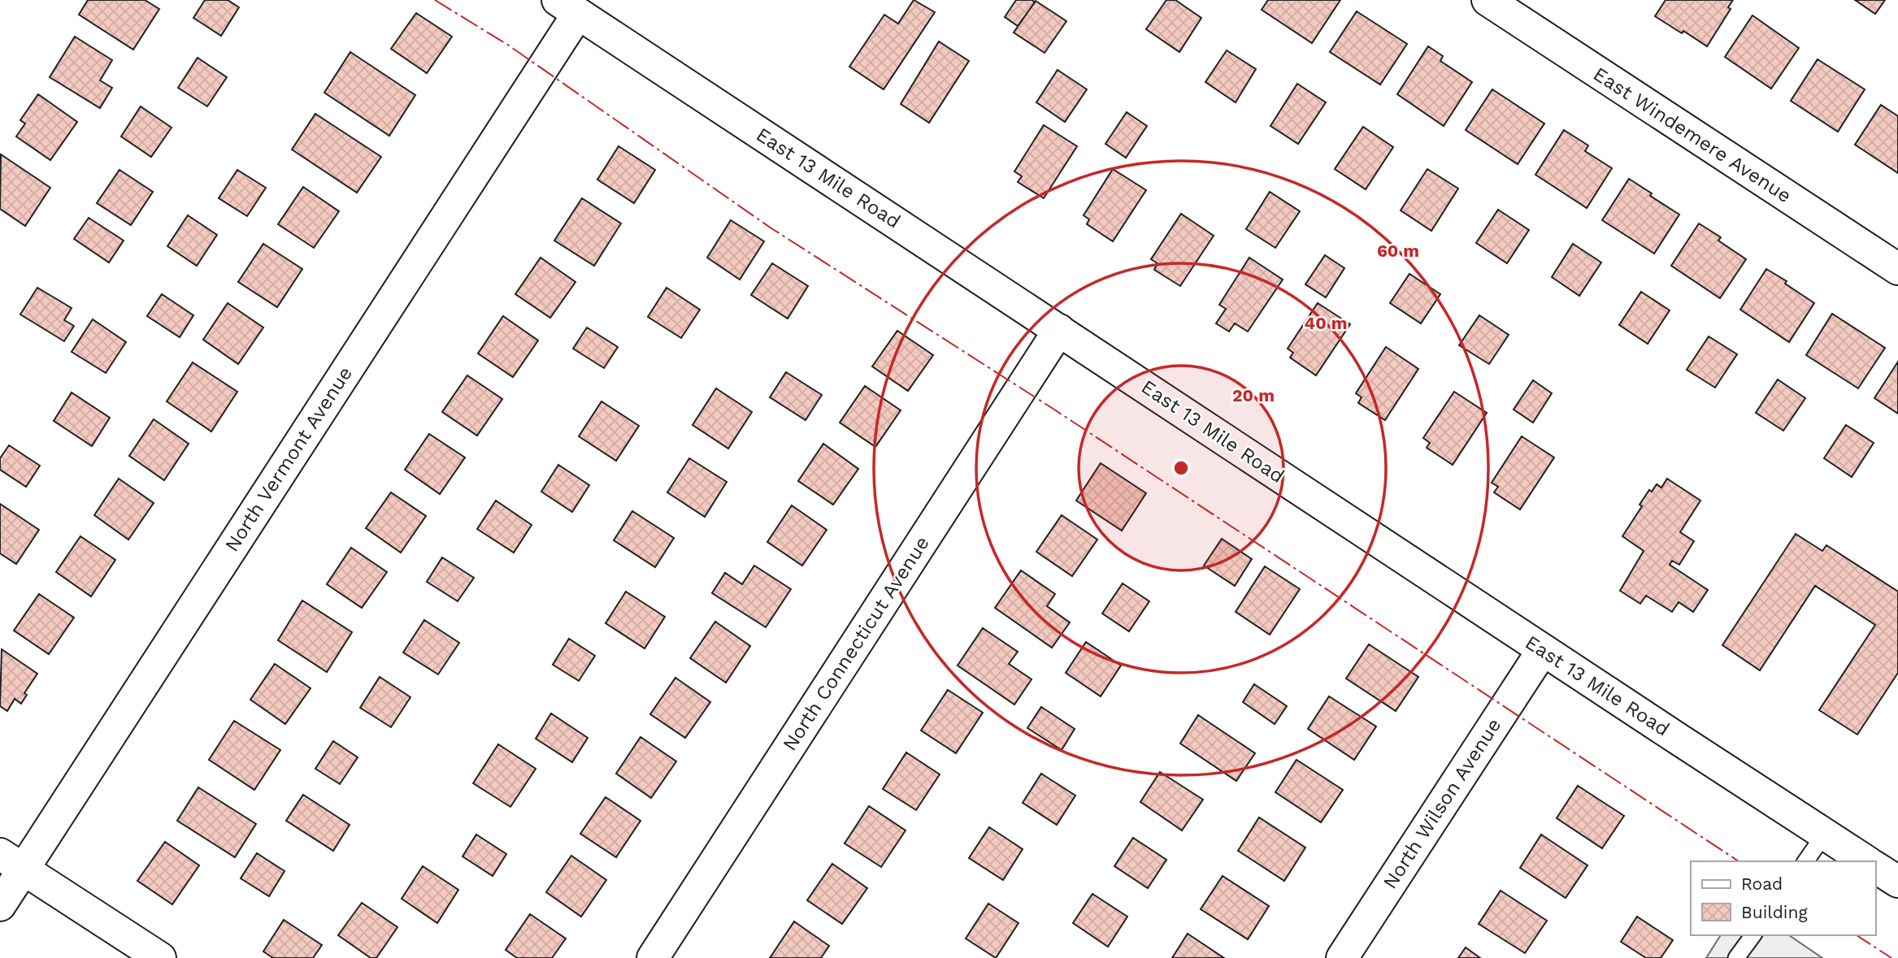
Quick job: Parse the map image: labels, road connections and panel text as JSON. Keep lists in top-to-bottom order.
{
  "streets": {
    "street": [
      "East Windemere Avenue",
      "East 13 Mile Road",
      "North Vermont Avenue",
      "North Connecticut Avenue",
      "North Wilson Avenue"
    ]
  },
  "crossings": [
    ["East 13 Mile Road", "North Vermont Avenue"],
    ["East 13 Mile Road", "North Connecticut Avenue"],
    ["East 13 Mile Road", "North Wilson Avenue"]
  ],
  "legend": ["Road", "Building"],
  "rings": ["60 m", "40 m", "20 m"]
}
